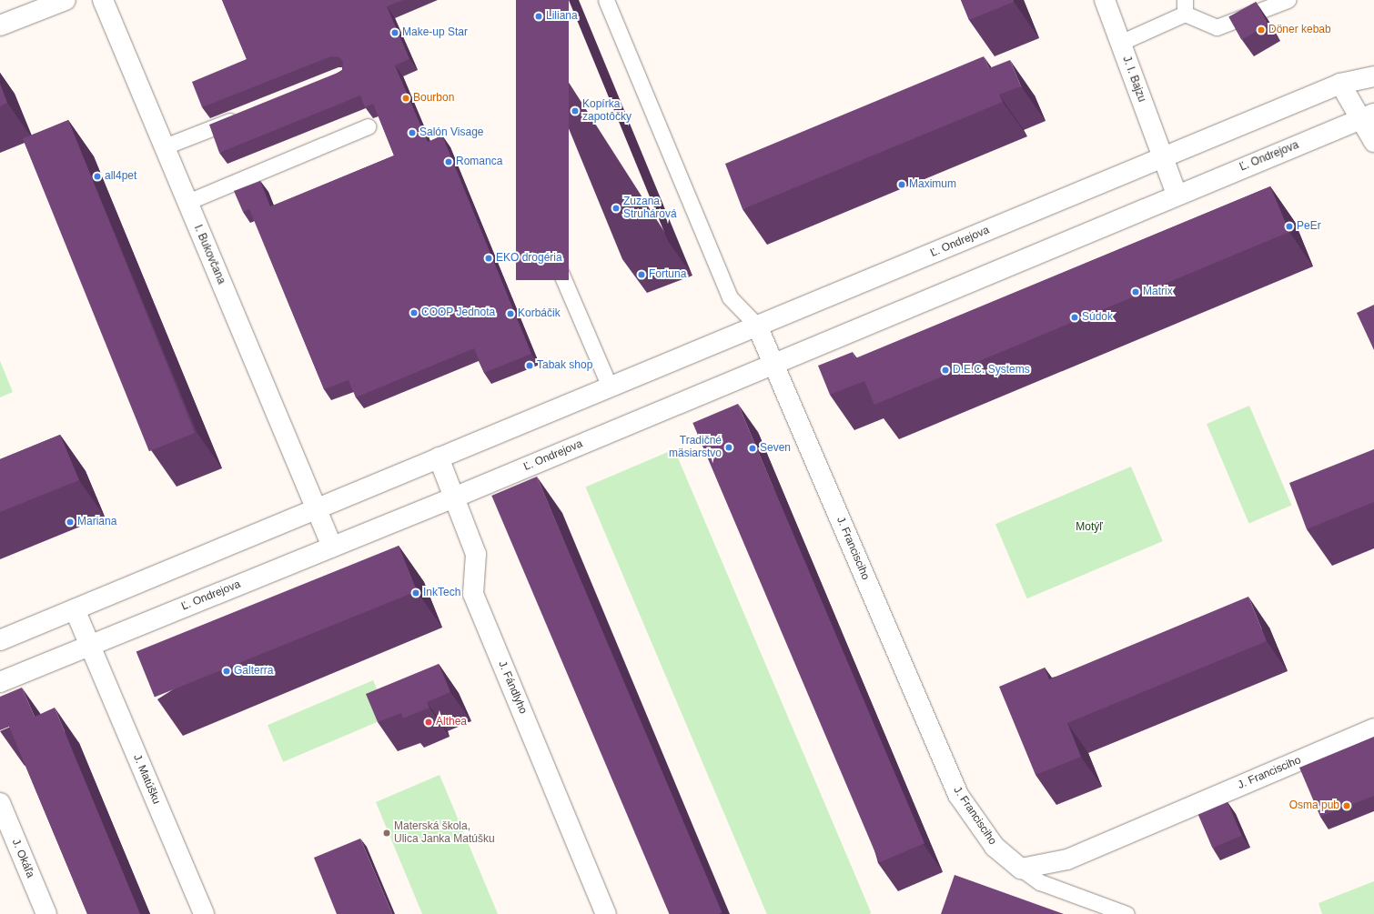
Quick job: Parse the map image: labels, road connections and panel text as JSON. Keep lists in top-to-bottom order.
{
  "streets": {
    "street": [
      "J. I. Bajzu",
      "Ľ. Ondrejova",
      "I. Bukovčana",
      "J. Francisciho",
      "J. Fándlyho",
      "J. Matúšku",
      "J. Okáľa"
    ]
  },
  "crossings": [
    ["J. I. Bajzu", "Ľ. Ondrejova"],
    ["Ľ. Ondrejova", "I. Bukovčana"],
    ["Ľ. Ondrejova", "J. Francisciho"],
    ["Ľ. Ondrejova", "J. Fándlyho"],
    ["Ľ. Ondrejova", "J. Matúšku"]
  ],
  "parks": ["Motýľ"],
  "places": [
    "Liliana",
    "Döner kebab",
    "Make-up Star",
    "Bourbon",
    "Kopírka zapotôčky",
    "Salón Visage",
    "Romanca",
    "all4pet",
    "Maximum",
    "Zuzana Struhárová",
    "PeEr",
    "EKO drogéria",
    "Fortuna",
    "Matrix",
    "COOP Jednota",
    "Korbáčik",
    "Súdok",
    "Tabak shop",
    "D.E.C. Systems",
    "Tradičné mäsiarstvo",
    "Seven",
    "Mariana",
    "InkTech",
    "Galterra",
    "Althea",
    "Osma pub",
    "Materská škola, Ulica Janka Matúšku"
  ]
}
